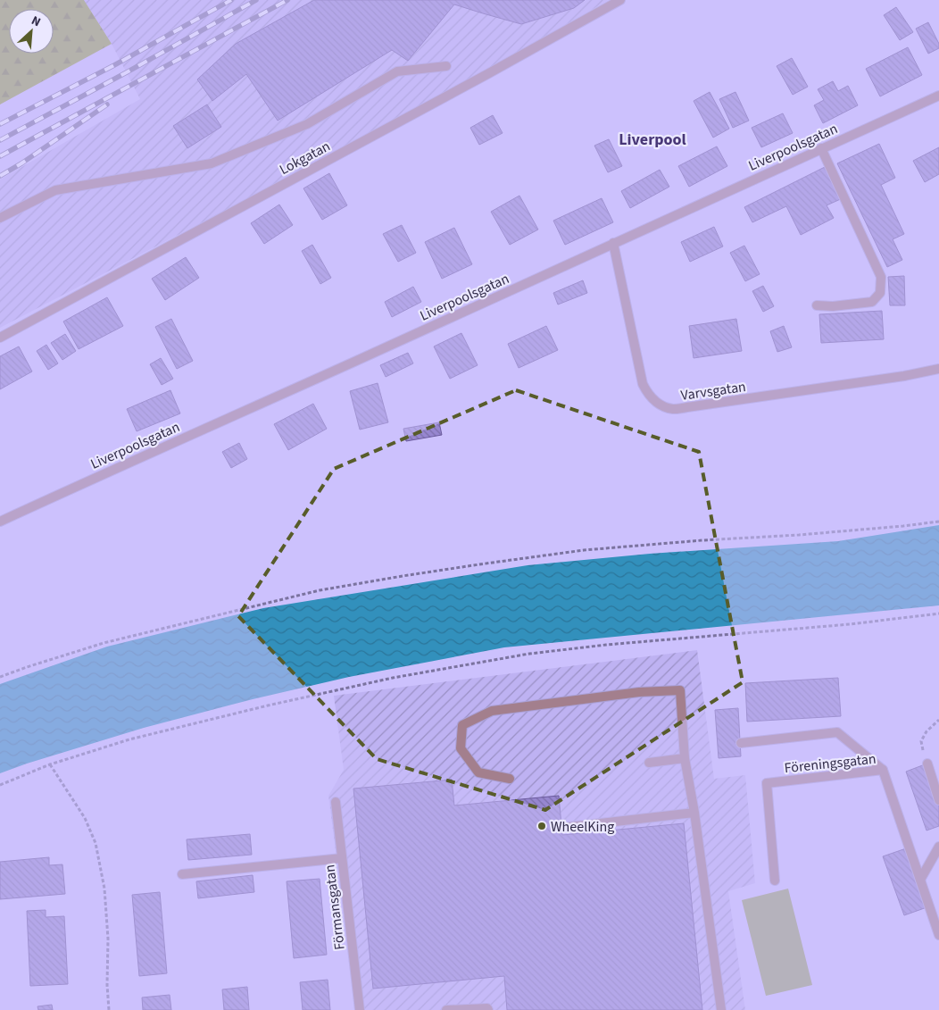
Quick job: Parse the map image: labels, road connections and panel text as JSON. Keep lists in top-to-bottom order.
{
  "streets": {
    "street": [
      "Liverpoolsgatan",
      "Lokgatan",
      "Varvsgatan",
      "Föreningsgatan",
      "Förmansgatan"
    ]
  },
  "crossings": [
    ["Liverpoolsgatan", "Varvsgatan"]
  ],
  "districts": ["Liverpool"],
  "places": ["WheelKing"],
  "north": "top right"
}
